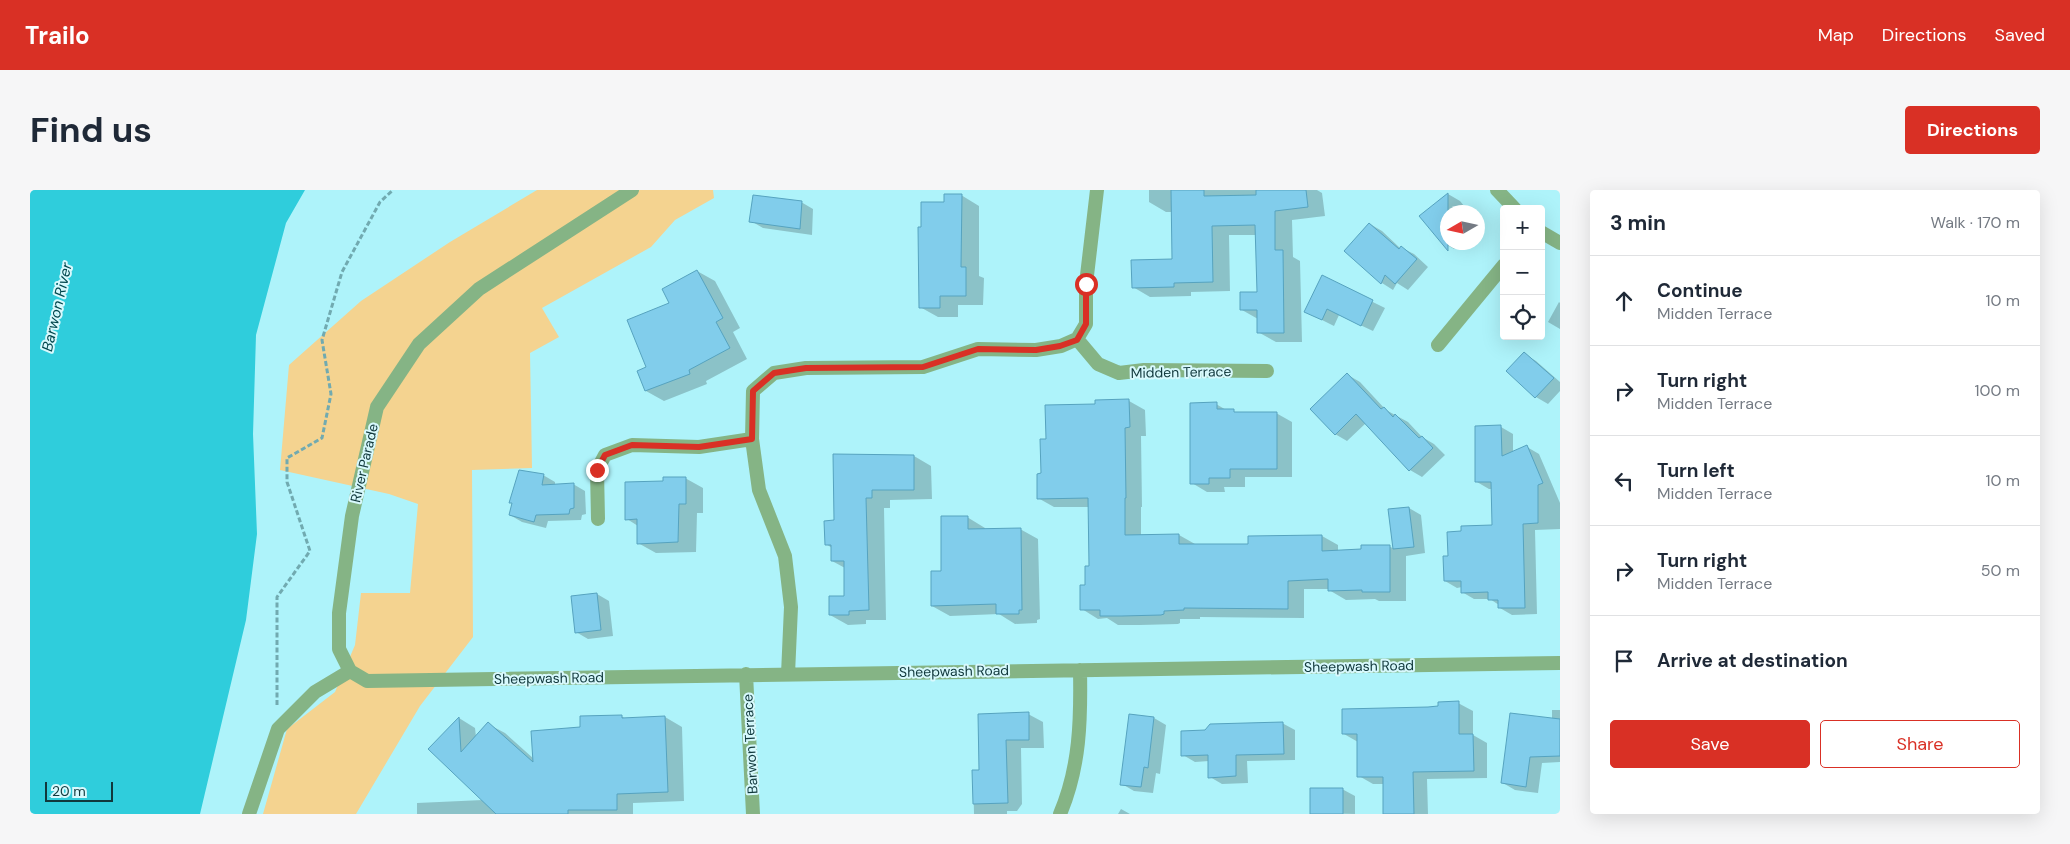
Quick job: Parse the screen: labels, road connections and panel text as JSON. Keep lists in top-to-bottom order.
{
  "streets": {
    "street": [
      "Midden Terrace",
      "River Parade",
      "Sheepwash Road",
      "Barwon Terrace"
    ]
  },
  "crossings": [
    ["River Parade", "Sheepwash Road"],
    ["Sheepwash Road", "Barwon Terrace"]
  ],
  "water": ["Barwon River"],
  "scale_bar": "20 m",
  "north": "left",
  "page": {
    "header": "Trailo",
    "nav": ["Map", "Directions", "Saved"],
    "buttons": [
      "Directions",
      ["Save", "Share"]
    ],
    "title": "Find us",
    "heading": ["3 min", "Walk · 170 m"],
    "map_buttons": ["+", "−"],
    "list": [
      ["Continue", "Midden Terrace", "10 m"],
      ["Turn right", "Midden Terrace", "100 m"],
      ["Turn left", "Midden Terrace", "10 m"],
      ["Turn right", "Midden Terrace", "50 m"],
      "Arrive at destination"
    ],
    "scale": "20 m"
  }
}
